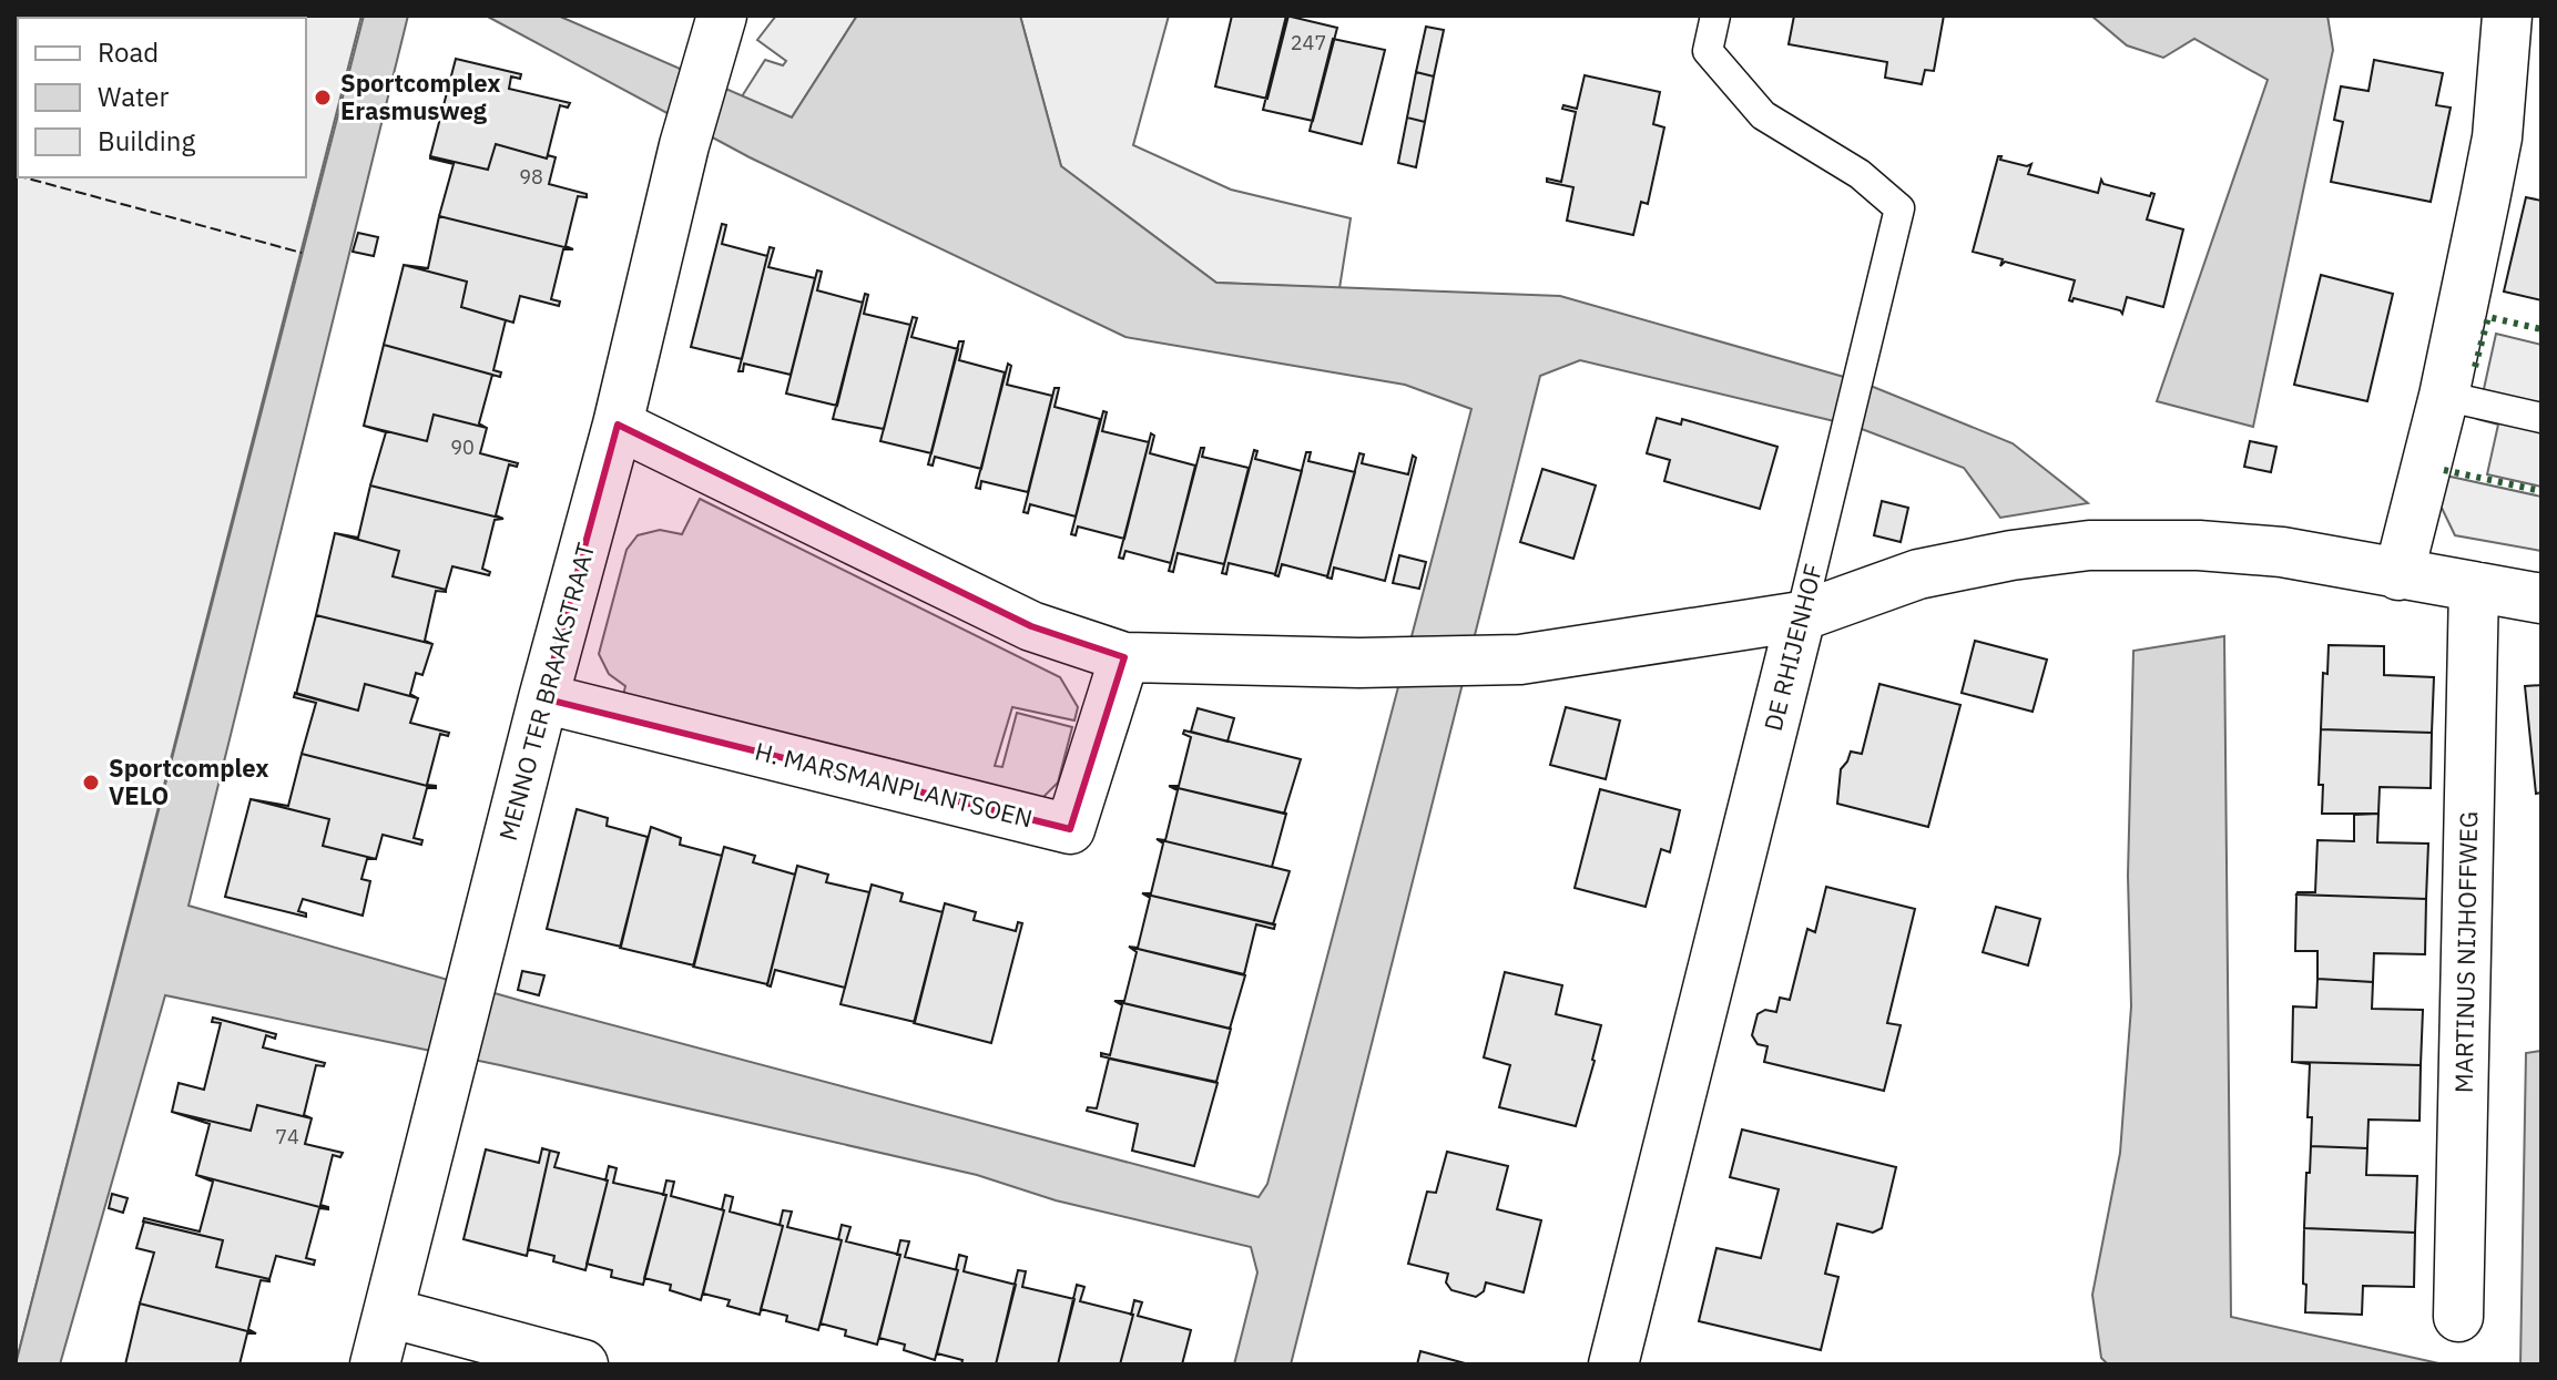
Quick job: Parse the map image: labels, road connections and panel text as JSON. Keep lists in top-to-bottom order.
{
  "streets": {
    "street": [
      "DE RHIJENHOF",
      "MENNO TER BRAAKSTRAAT",
      "H. MARSMANPLANTSOEN",
      "MARTINUS NIJHOFFWEG"
    ]
  },
  "crossings": [
    ["MENNO TER BRAAKSTRAAT", "H. MARSMANPLANTSOEN"]
  ],
  "places": ["Sportcomplex Erasmusweg", "Sportcomplex VELO"],
  "house_numbers": [
    "247",
    "98",
    "90",
    "74"
  ],
  "legend": ["Road", "Water", "Building"]
}
